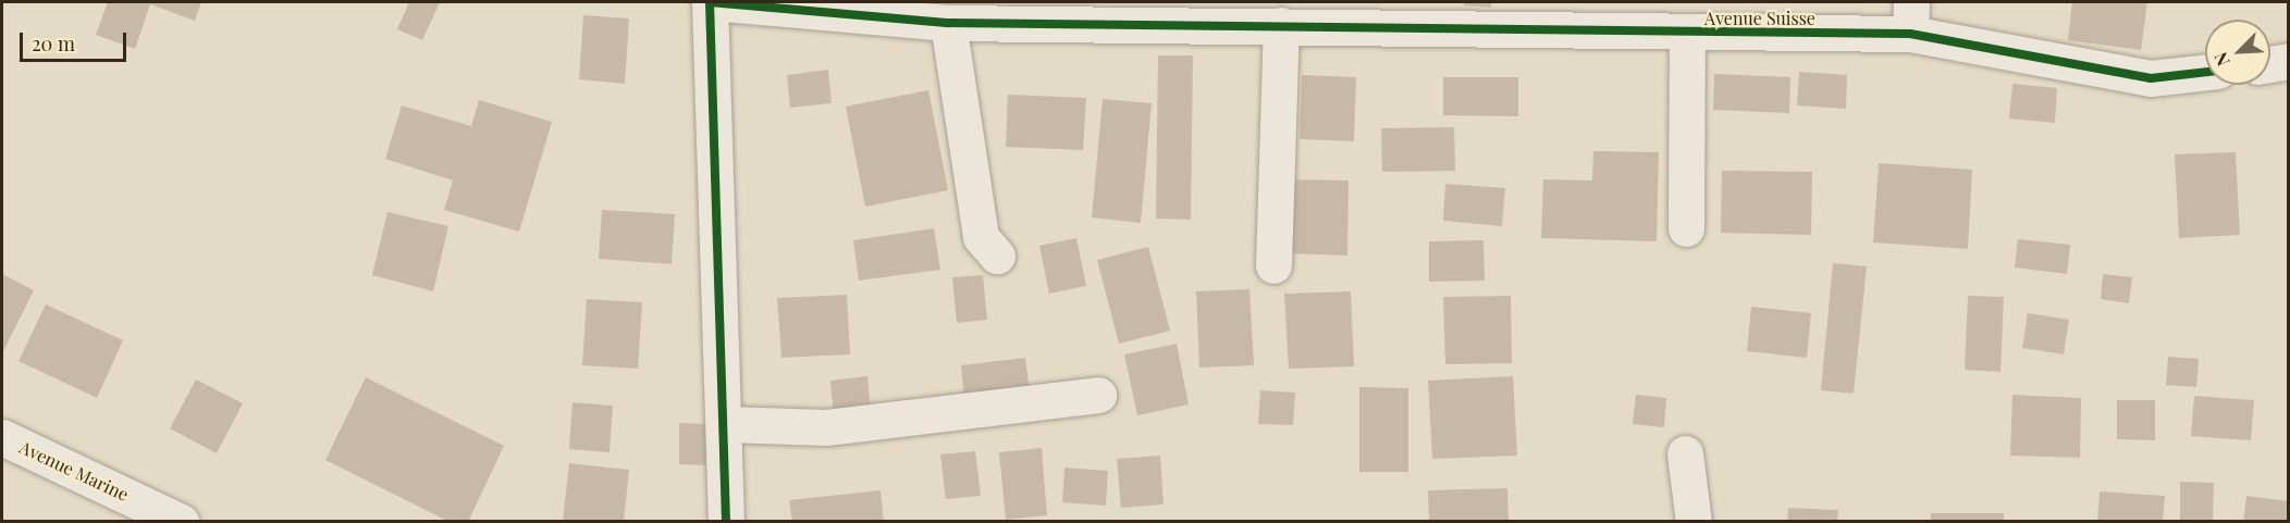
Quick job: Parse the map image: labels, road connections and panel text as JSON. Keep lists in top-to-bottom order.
{
  "streets": {
    "street": ["Avenue Suisse", "Avenue Marine"]
  },
  "scale_bar": "20 m",
  "north": "bottom left"
}
